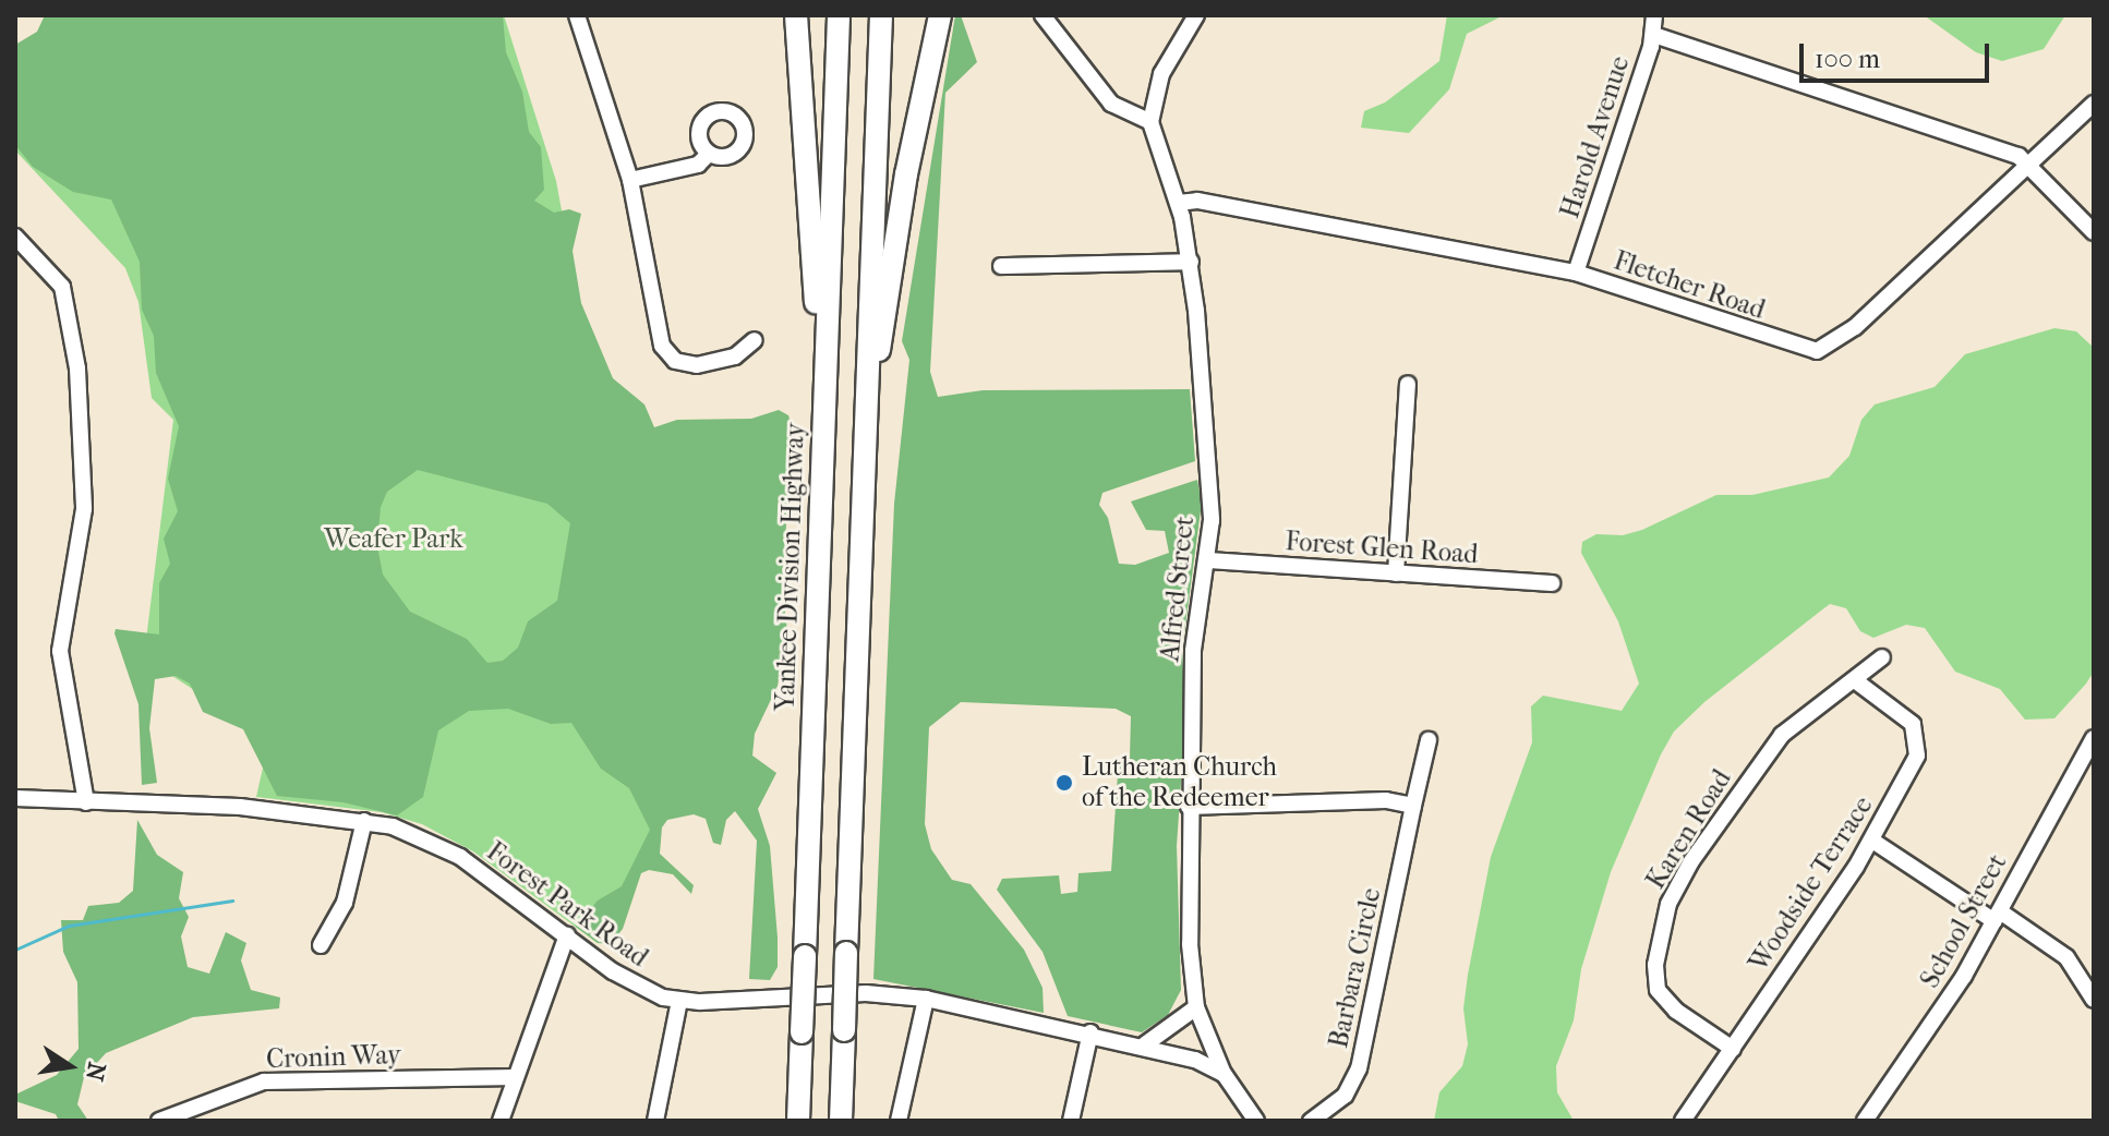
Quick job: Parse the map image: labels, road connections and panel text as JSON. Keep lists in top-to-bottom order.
{
  "streets": {
    "highway": ["Yankee Division Highway"],
    "street": [
      "Harold Avenue",
      "Fletcher Road",
      "Forest Glen Road",
      "Alfred Street",
      "Karen Road",
      "Woodside Terrace",
      "Forest Park Road",
      "School Street",
      "Barbara Circle",
      "Cronin Way"
    ]
  },
  "crossings": [
    ["Harold Avenue", "Fletcher Road"],
    ["Fletcher Road", "Alfred Street"],
    ["Forest Glen Road", "Alfred Street"],
    ["Alfred Street", "Forest Park Road"],
    ["Karen Road", "Woodside Terrace"]
  ],
  "parks": ["Weafer Park"],
  "places": ["Lutheran Church of the Redeemer"],
  "scale_bar": "100 m",
  "north": "right"
}
